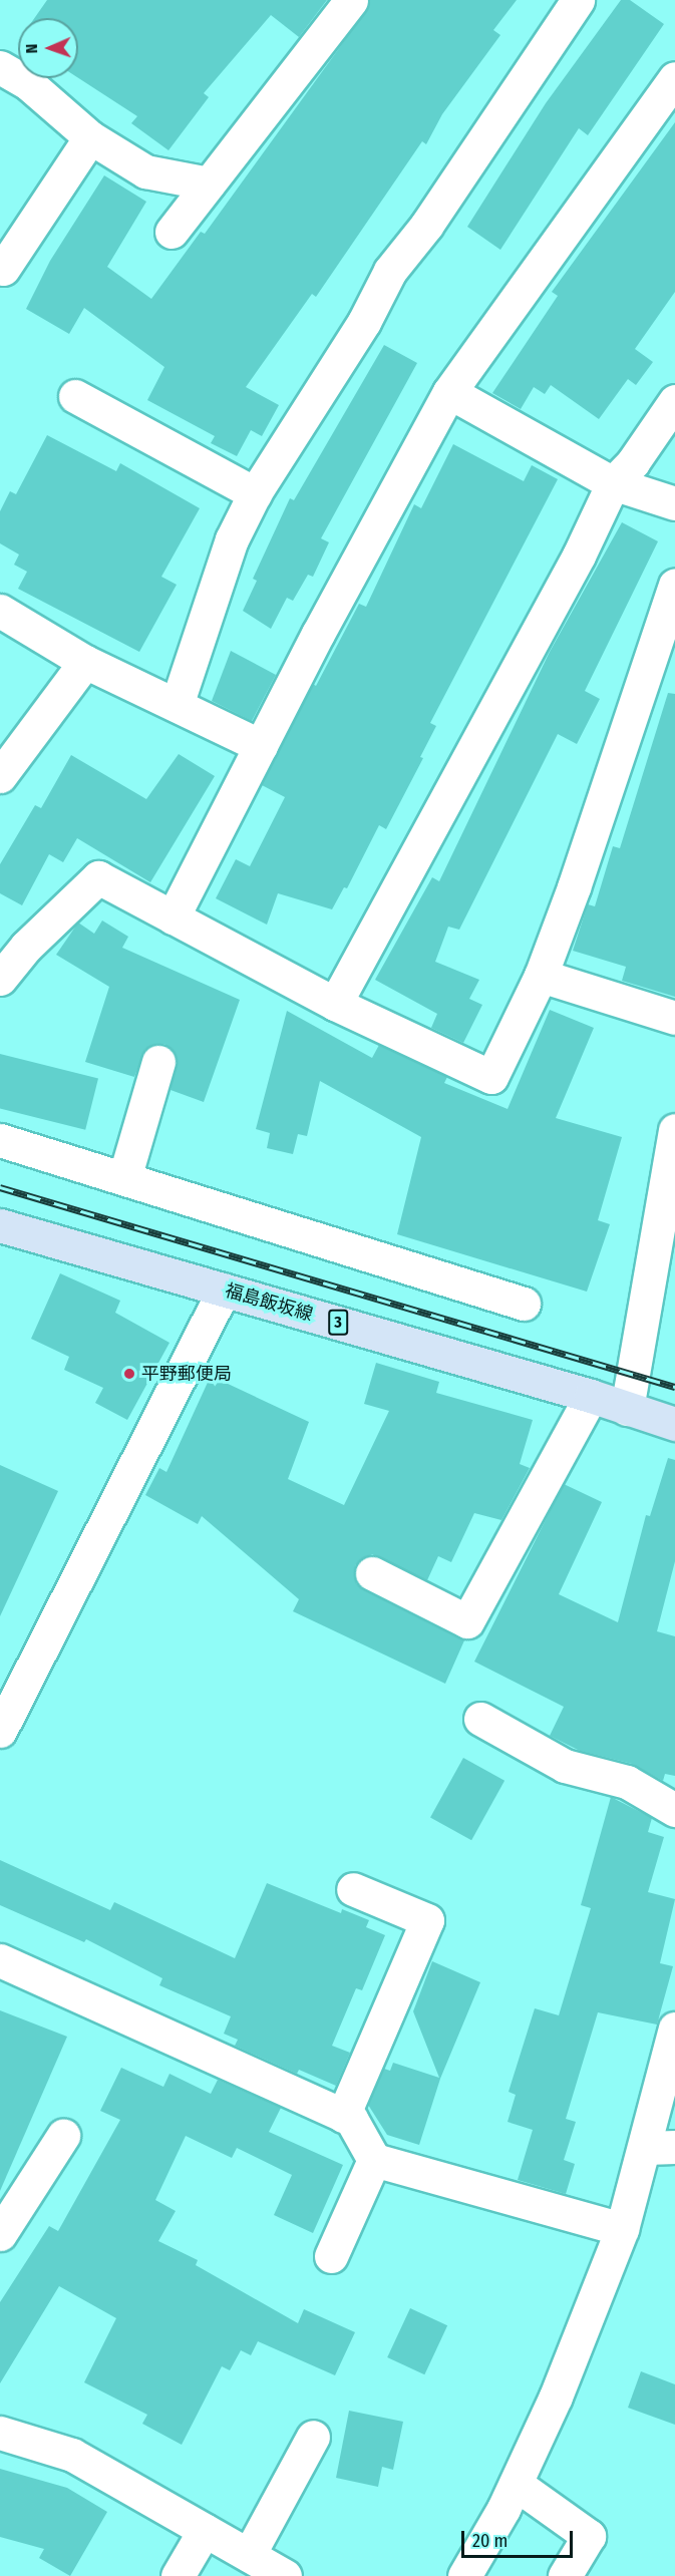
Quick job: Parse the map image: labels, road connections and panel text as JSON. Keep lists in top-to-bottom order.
{
  "streets": {
    "main road": ["福島飯坂線", "3"]
  },
  "places": ["平野郵便局"],
  "scale_bar": "20 m",
  "north": "left"
}
